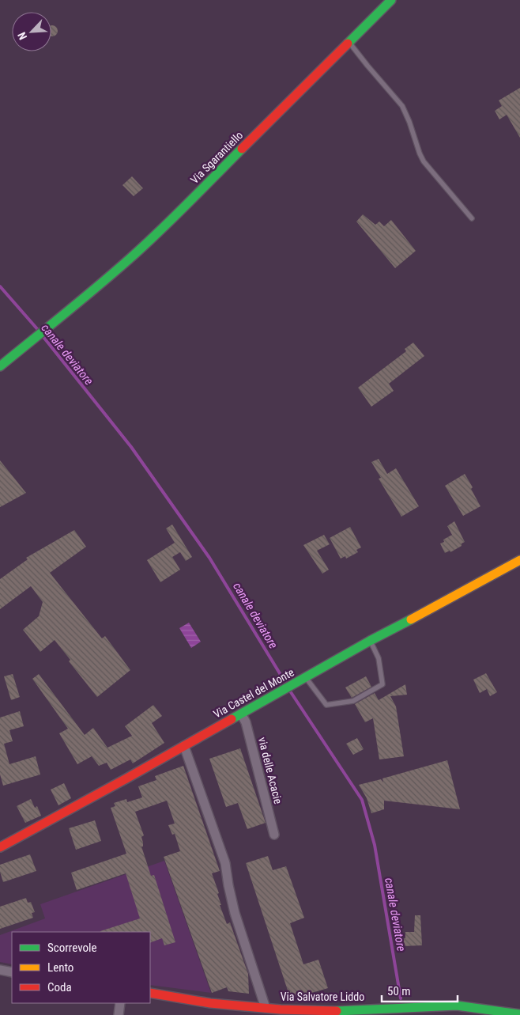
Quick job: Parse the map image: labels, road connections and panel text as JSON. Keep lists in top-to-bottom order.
{
  "streets": {
    "street": [
      "Via Sgarantiello",
      "Via Castel del Monte",
      "via delle Acacie",
      "Via Salvatore Liddo"
    ]
  },
  "crossings": [
    ["Via Castel del Monte", "via delle Acacie"]
  ],
  "water": ["canale deviatore"],
  "legend": ["Scorrevole", "Lento", "Coda"],
  "scale_bar": "50 m",
  "north": "bottom left"
}
